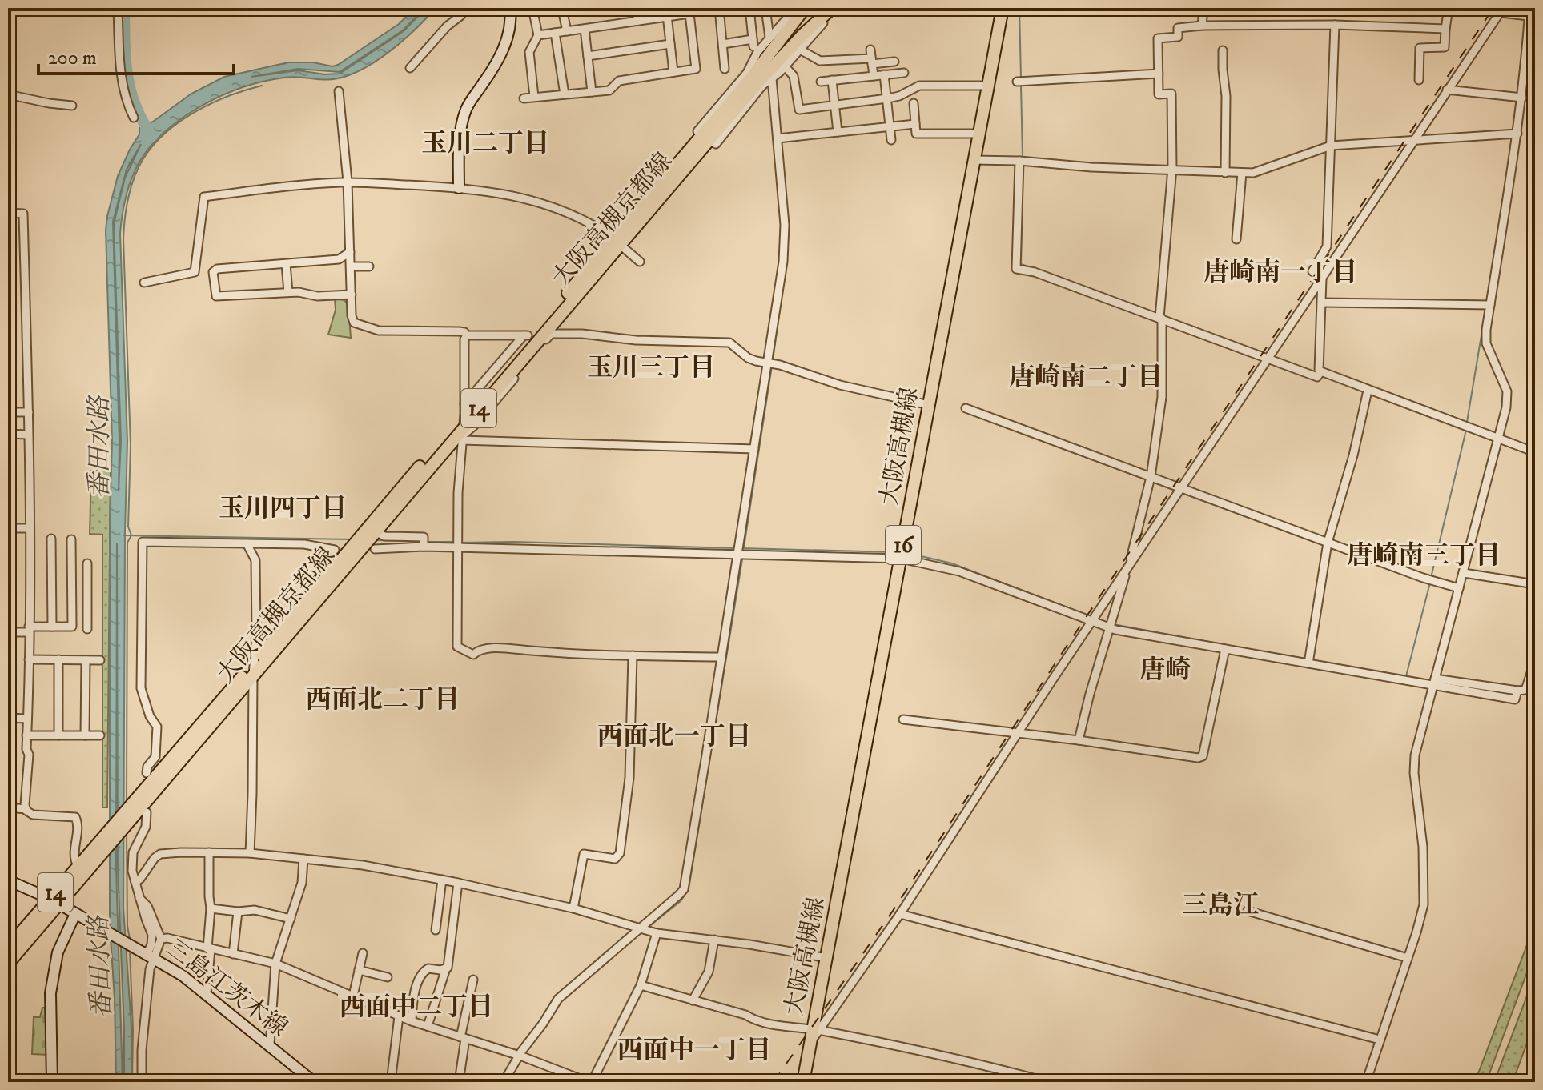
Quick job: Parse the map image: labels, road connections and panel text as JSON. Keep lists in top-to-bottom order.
{
  "streets": {
    "main road": [
      "大阪高槻京都線",
      "14",
      "大阪高槻線",
      "16"
    ],
    "street": ["三島江茨木線"]
  },
  "crossings": [
    ["大阪高槻京都線", "三島江茨木線"]
  ],
  "districts": [
    "玉川二丁目",
    "唐崎南一丁目",
    "玉川三丁目",
    "唐崎南二丁目",
    "玉川四丁目",
    "唐崎南三丁目",
    "唐崎",
    "西面北二丁目",
    "西面北一丁目",
    "三島江",
    "西面中二丁目",
    "西面中一丁目"
  ],
  "water": ["番田水路"],
  "scale_bar": "200 m"
}
